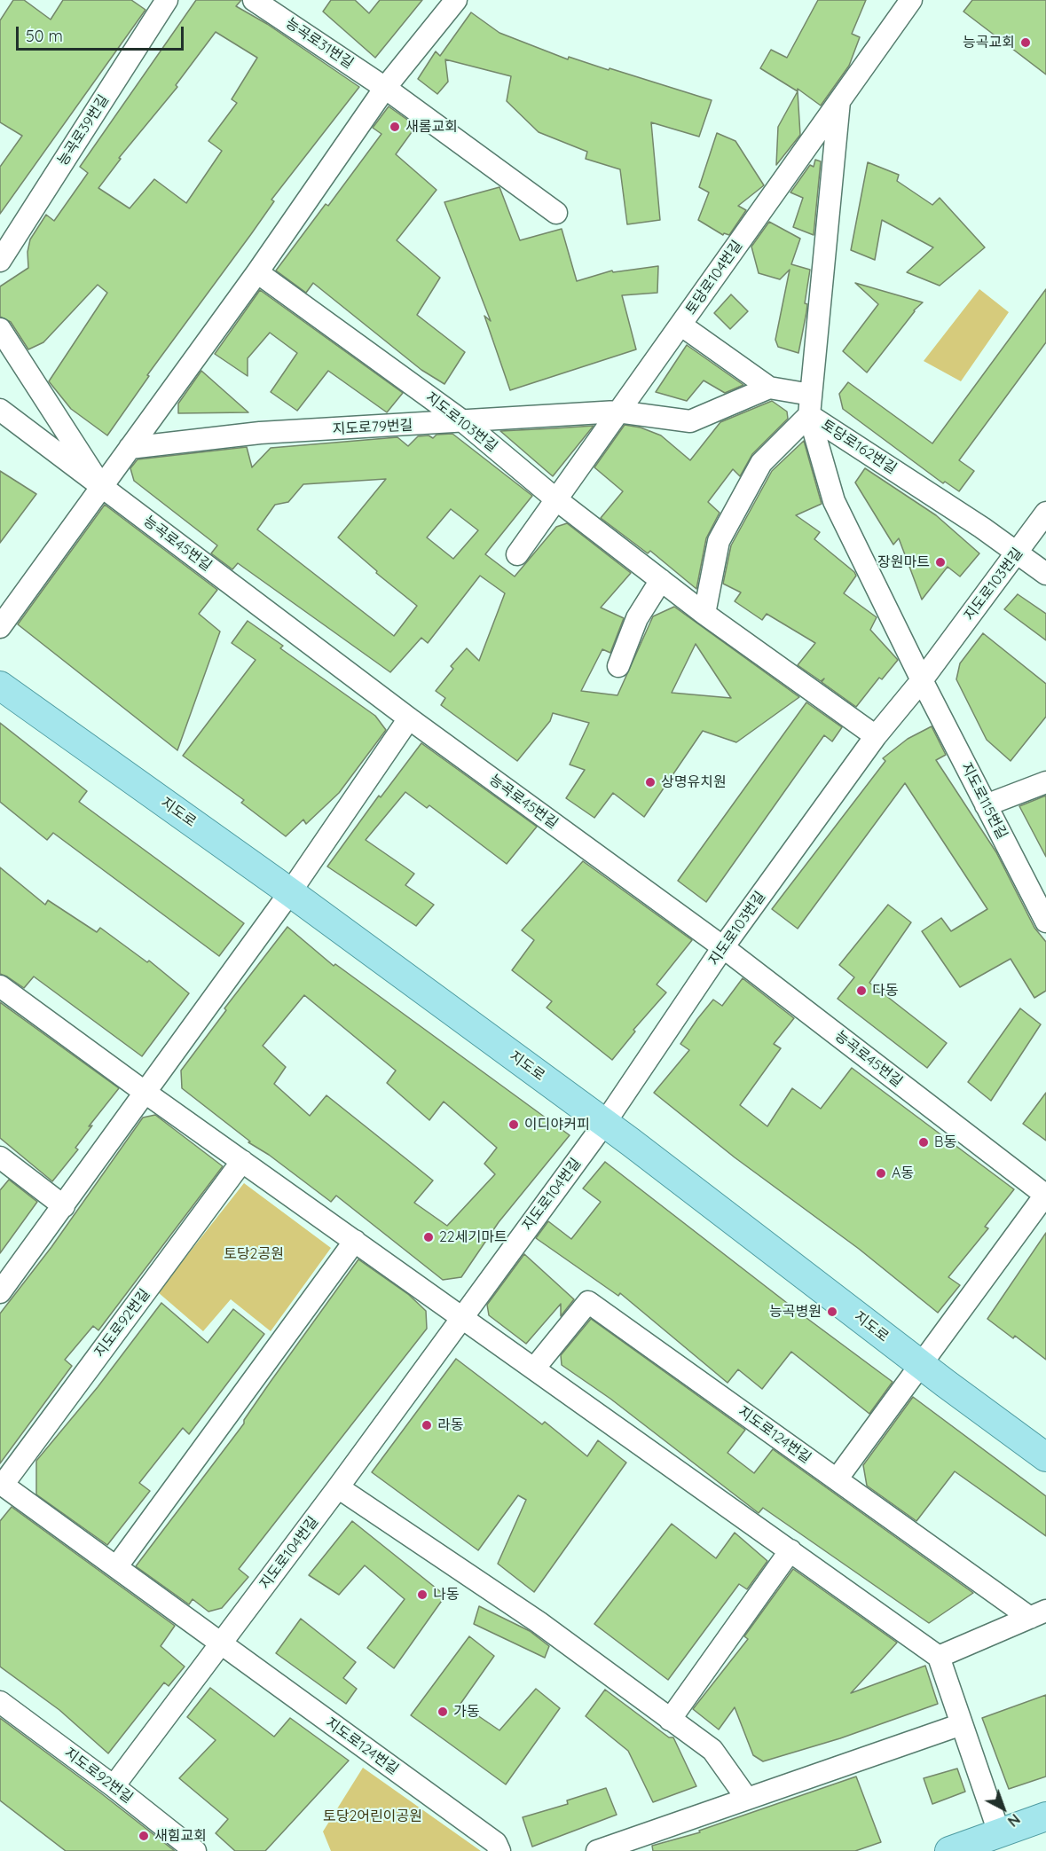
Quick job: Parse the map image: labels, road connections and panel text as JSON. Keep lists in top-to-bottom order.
{
  "streets": {
    "main road": ["지도로"],
    "street": [
      "능곡로31번길",
      "능곡로39번길",
      "토당로104번길",
      "지도로103번길",
      "지도로79번길",
      "토당로162번길",
      "능곡로45번길",
      "지도로115번길",
      "지도로104번길",
      "지도로92번길",
      "지도로124번길"
    ]
  },
  "crossings": [
    ["토당로104번길", "지도로103번길"],
    ["토당로104번길", "지도로79번길"],
    ["토당로104번길", "토당로162번길"],
    ["지도로103번길", "지도로79번길"],
    ["지도로103번길", "토당로162번길"],
    ["지도로103번길", "능곡로45번길"],
    ["지도로103번길", "지도로115번길"],
    ["지도로103번길", "지도로"],
    ["지도로103번길", "지도로104번길"],
    ["지도로79번길", "토당로162번길"],
    ["지도로", "지도로104번길"],
    ["지도로104번길", "지도로92번길"],
    ["지도로104번길", "지도로124번길"],
    ["지도로92번길", "지도로124번길"]
  ],
  "parks": ["토당2공원", "토당2어린이공원"],
  "places": [
    "능곡교회",
    "새롬교회",
    "장원마트",
    "상명유치원",
    "다동",
    "이디야커피",
    "B동",
    "A동",
    "22세기마트",
    "능곡병원",
    "라동",
    "나동",
    "가동",
    "새힘교회"
  ],
  "scale_bar": "50 m",
  "north": "bottom right"
}
